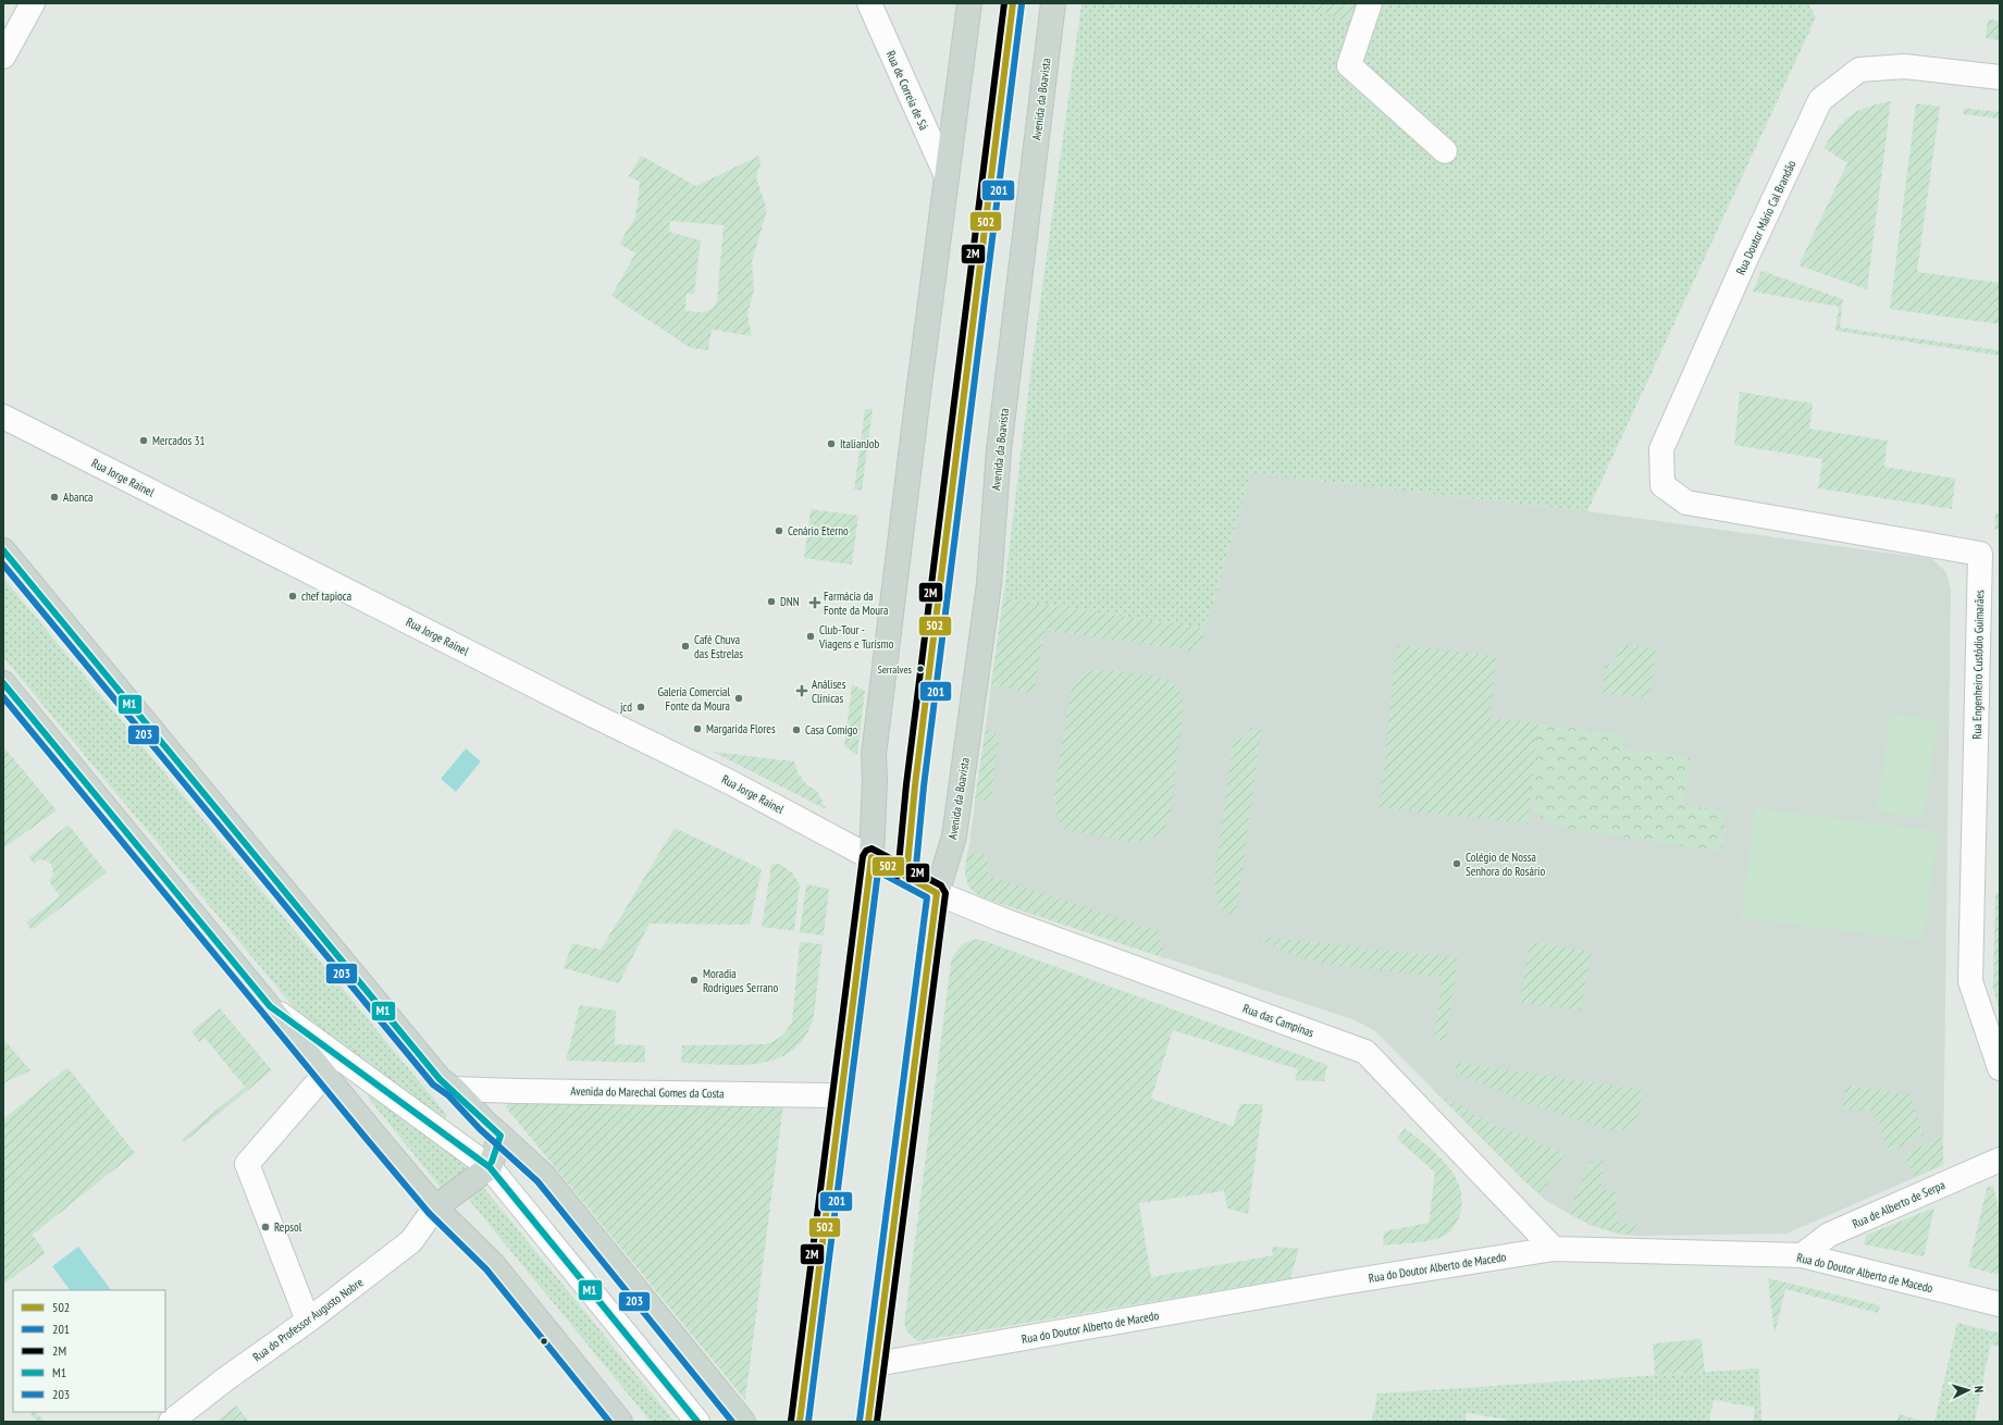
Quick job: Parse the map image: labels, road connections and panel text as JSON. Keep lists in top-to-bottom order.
{
  "streets": {
    "main road": ["Avenida da Boavista"],
    "street": [
      "Rua de Correia de Sá",
      "Rua Doutor Mário Cal Brandão",
      "Rua Jorge Rainel",
      "Rua Engenheiro Custódio Guimarães",
      "Rua das Campinas",
      "Avenida do Marechal Gomes da Costa",
      "Rua de Alberto de Serpa",
      "Rua do Doutor Alberto de Macedo",
      "Rua do Professor Augusto Nobre"
    ]
  },
  "crossings": [
    ["Avenida da Boavista", "Rua das Campinas"],
    ["Avenida da Boavista", "Rua do Doutor Alberto de Macedo"],
    ["Rua Doutor Mário Cal Brandão", "Rua Engenheiro Custódio Guimarães"],
    ["Rua das Campinas", "Rua do Doutor Alberto de Macedo"],
    ["Rua de Alberto de Serpa", "Rua do Doutor Alberto de Macedo"]
  ],
  "places": {
    "other": [
      "Mercados 31",
      "ItalianJob",
      "Abanca",
      "Cenário Eterno",
      "chef tapioca",
      "DNN",
      "Club-Tour - Viagens e Turismo",
      "Café Chuva das Estrelas",
      "Serralves",
      "Galeria Comercial Fonte da Moura",
      "jcd",
      "Margarida Flores",
      "Casa Comigo",
      "Colégio de Nossa Senhora do Rosário",
      "Moradia Rodrigues Serrano",
      "Repsol"
    ],
    "health": ["Farmácia da Fonte da Moura", "Análises Clinicas"]
  },
  "lines": [
    "transit line 502",
    "transit line 2M",
    "transit line 201",
    "transit line M1",
    "transit line 203"
  ],
  "legend": [
    "502",
    "201",
    "2M",
    "M1",
    "203"
  ],
  "north": "right"
}
